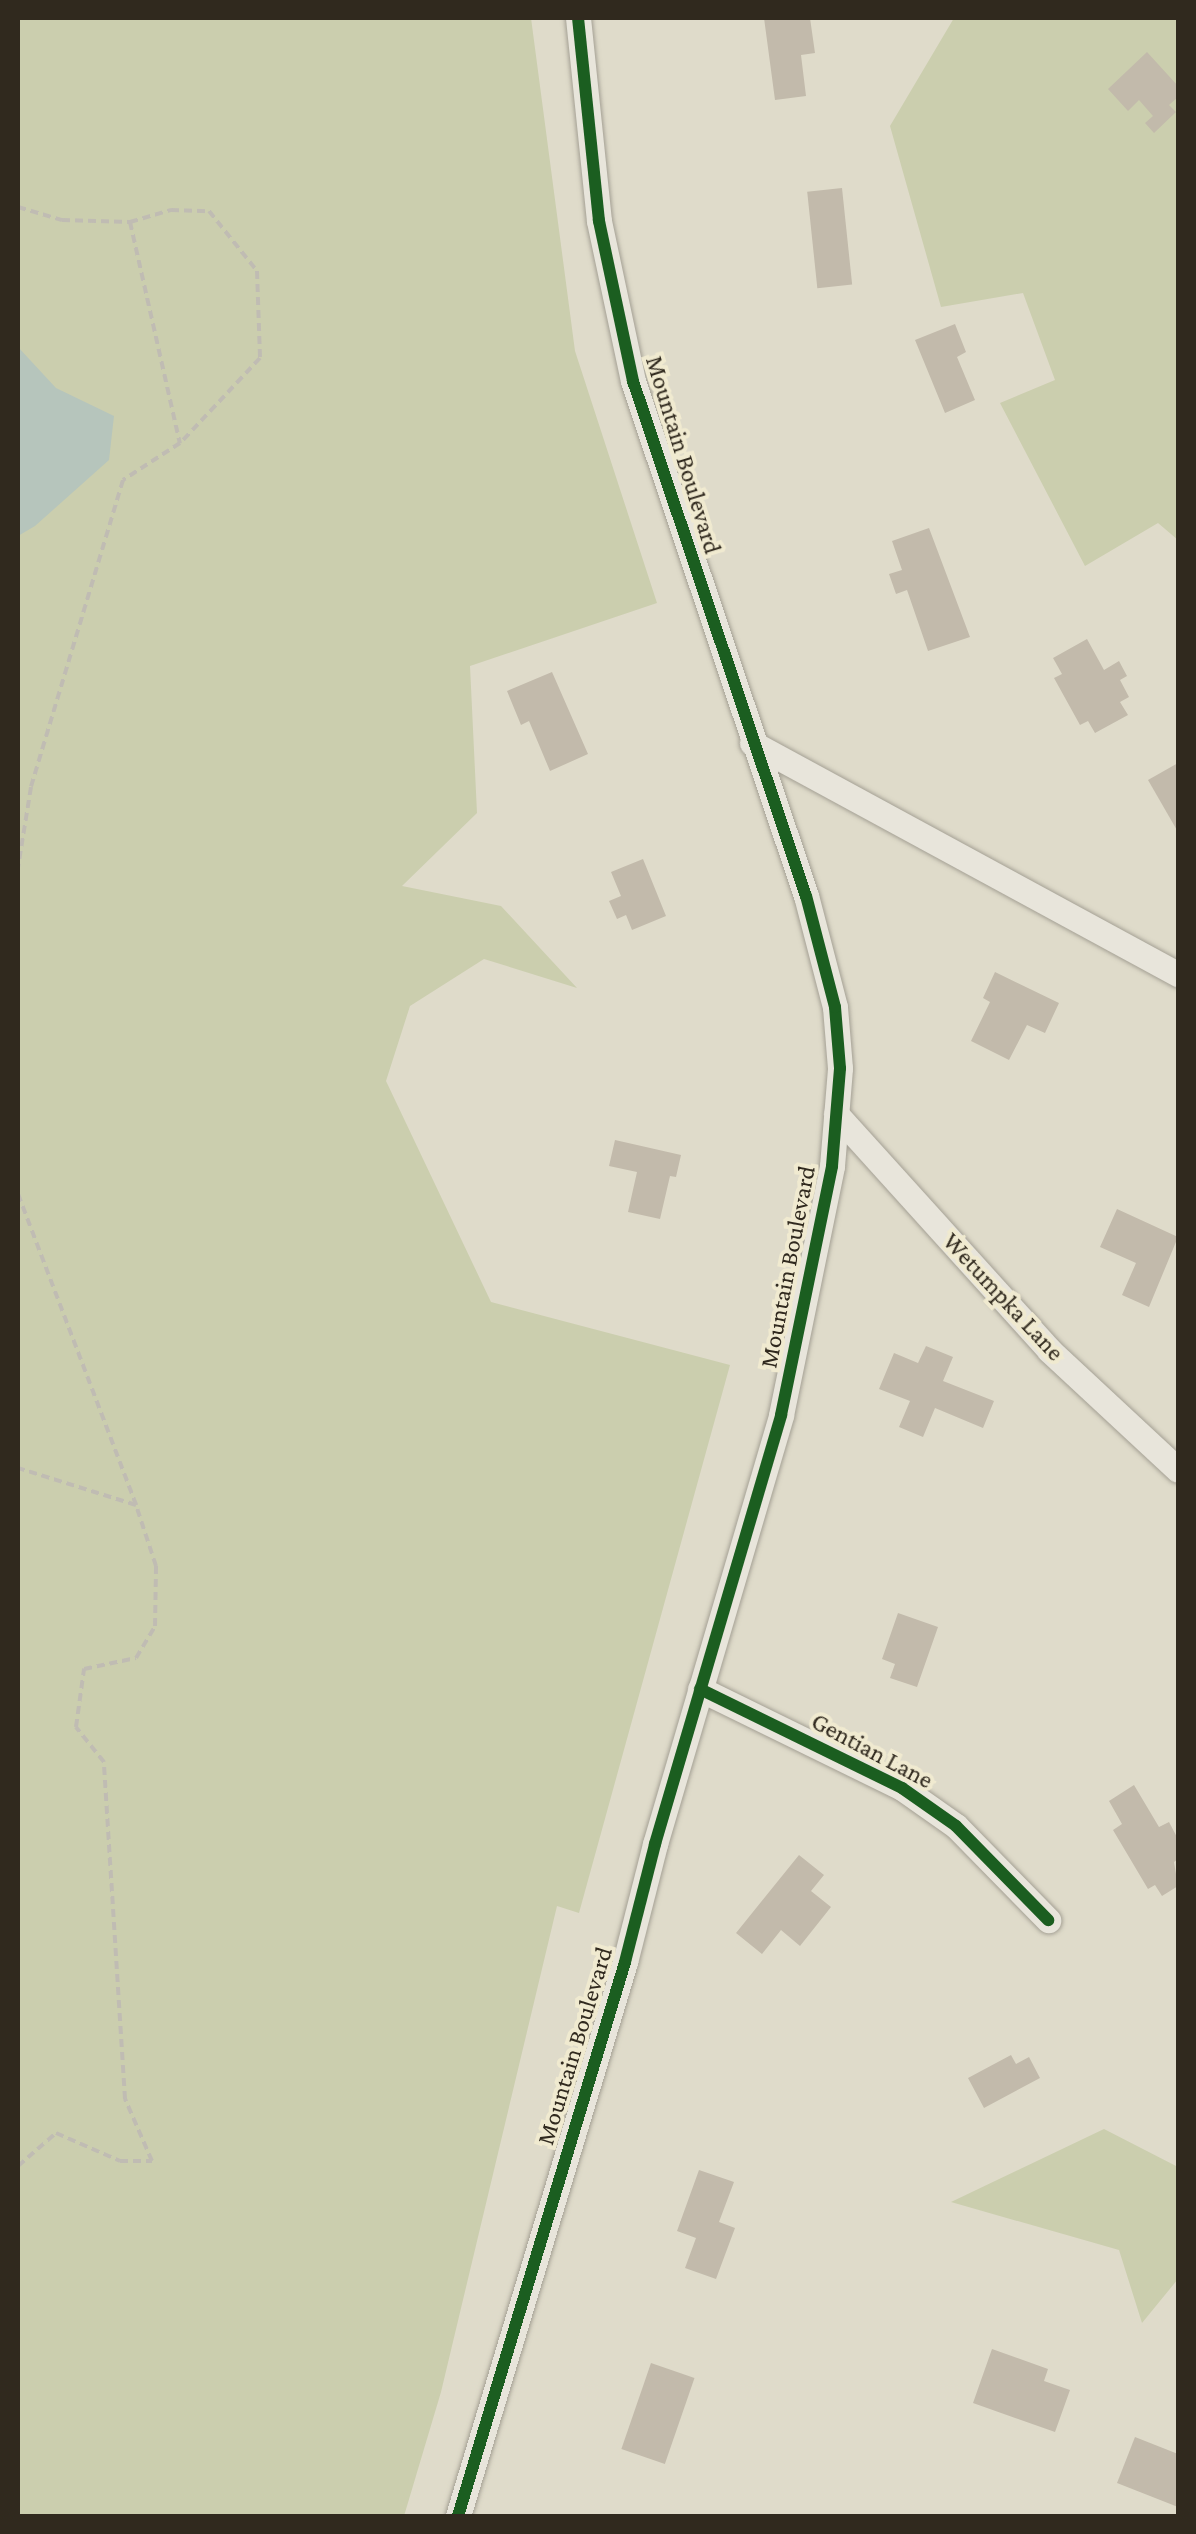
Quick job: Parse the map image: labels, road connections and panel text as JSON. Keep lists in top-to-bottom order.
{
  "streets": {
    "street": ["Mountain Boulevard", "Wetumpka Lane", "Gentian Lane"]
  },
  "crossings": [
    ["Mountain Boulevard", "Wetumpka Lane"],
    ["Mountain Boulevard", "Gentian Lane"]
  ]
}
